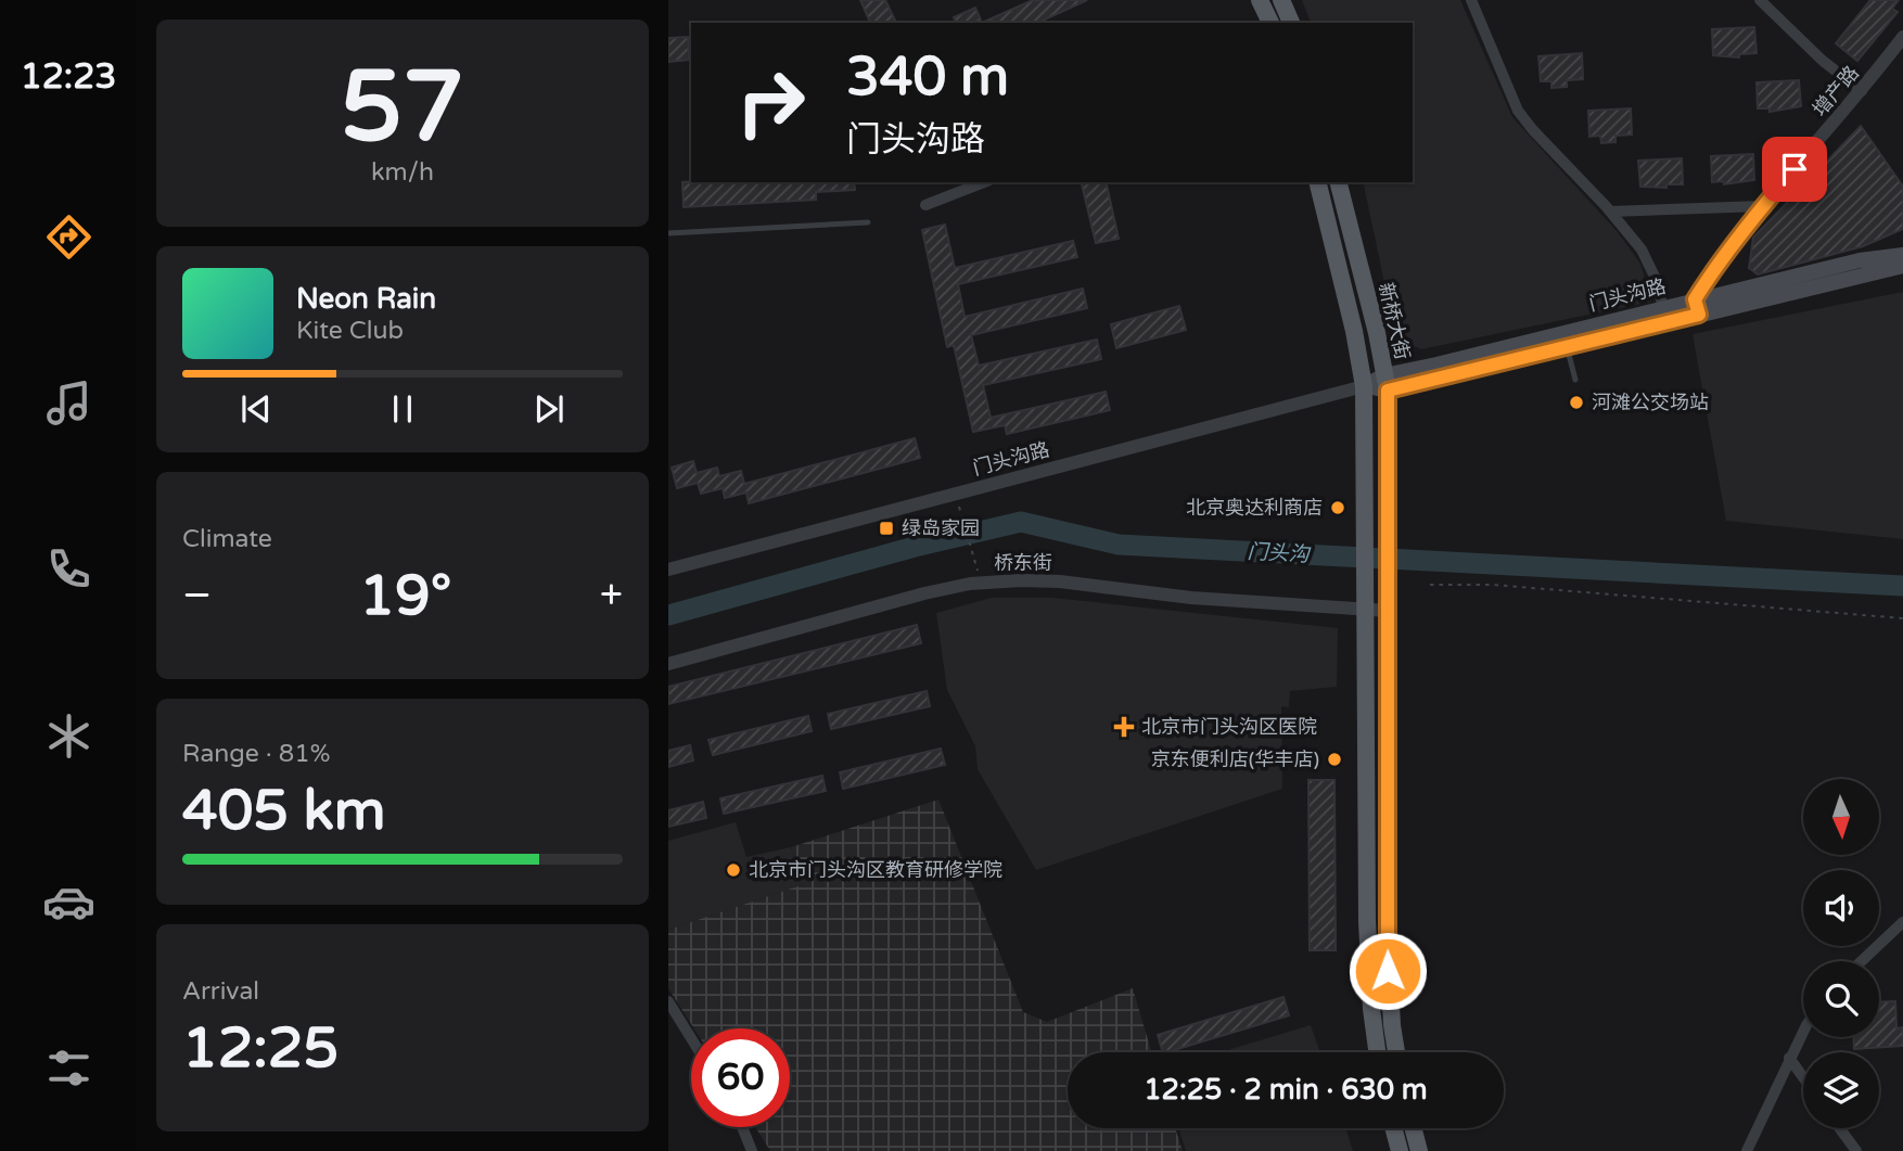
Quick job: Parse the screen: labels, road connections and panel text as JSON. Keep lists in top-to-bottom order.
{
  "streets": {
    "main road": ["门头沟路", "新桥大街"],
    "street": ["增产路", "桥东街"]
  },
  "crossings": [
    ["增产路", "门头沟路"],
    ["门头沟路", "新桥大街"],
    ["新桥大街", "桥东街"]
  ],
  "water": ["门头沟"],
  "places": {
    "other": [
      "河滩公交场站",
      "北京奥达利商店",
      "京东便利店(华丰店)",
      "北京市门头沟区教育研修学院"
    ],
    "transit": ["绿岛家园"],
    "health": ["北京市门头沟区医院"]
  },
  "north": "bottom",
  "page": {
    "tabs": "12:23",
    "tile": [
      ["57", "km/h"],
      "Climate",
      ["Range · 81%", "405 km"],
      ["Arrival", "12:25"]
    ],
    "turn": ["340 m", "门头沟路"],
    "song": ["Neon Rain", "Kite Club"],
    "heat": ["−", "19°", "+"],
    "limit": "60",
    "trip": "12:25 · 2 min · 630 m"
  }
}
